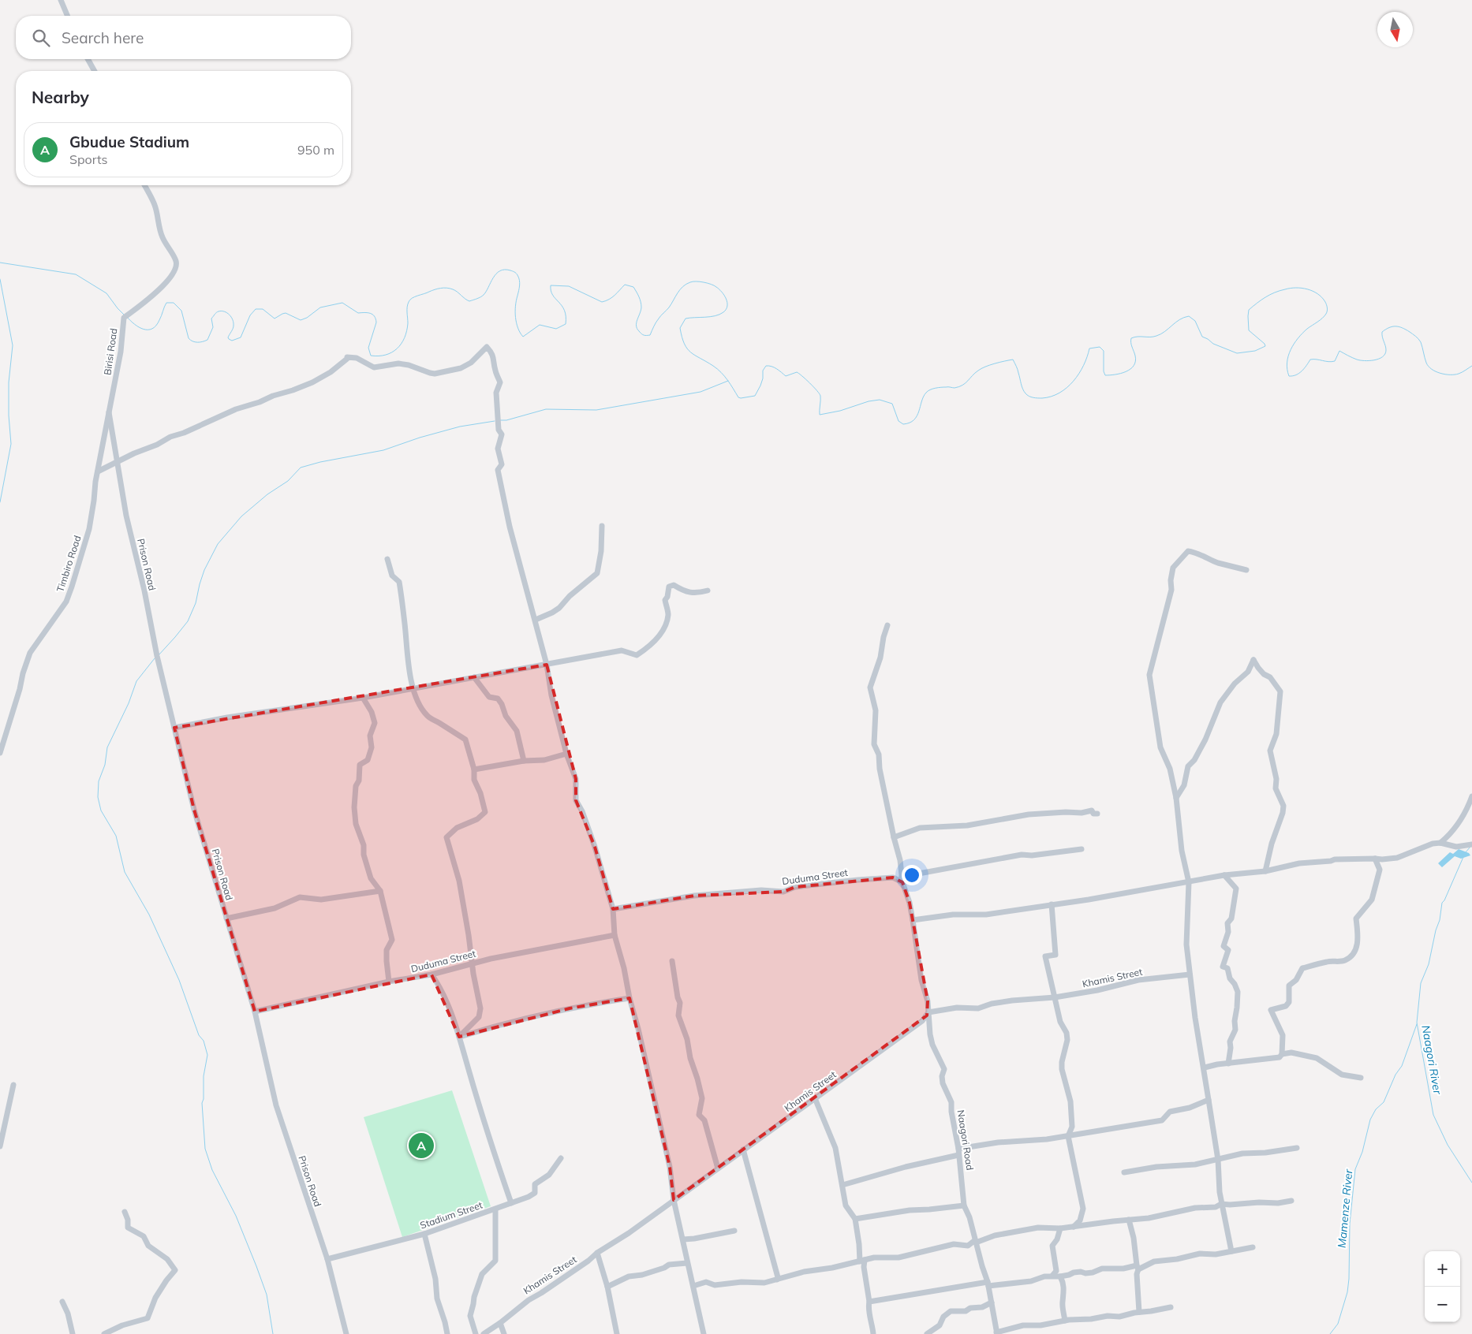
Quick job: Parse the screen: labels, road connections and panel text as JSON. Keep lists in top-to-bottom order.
{
  "streets": {
    "street": [
      "Birisi Road",
      "Timbiro Road",
      "Prison Road",
      "Duduma Street",
      "Khamis Street",
      "Naagori Road",
      "Stadium Street"
    ]
  },
  "crossings": [
    ["Birisi Road", "Timbiro Road"],
    ["Birisi Road", "Prison Road"],
    ["Timbiro Road", "Prison Road"],
    ["Prison Road", "Duduma Street"],
    ["Prison Road", "Stadium Street"],
    ["Khamis Street", "Naagori Road"]
  ],
  "water": ["Naagori River", "Mamenze River"],
  "north": "bottom",
  "page": {
    "search": "Search here",
    "heading": "Nearby",
    "list": [
      {
        "mark": "A",
        "name": "Gbudue Stadium",
        "note": "Sports",
        "value": "950 m"
      }
    ],
    "pins": "A",
    "map_buttons": ["+", "−"]
  }
}
